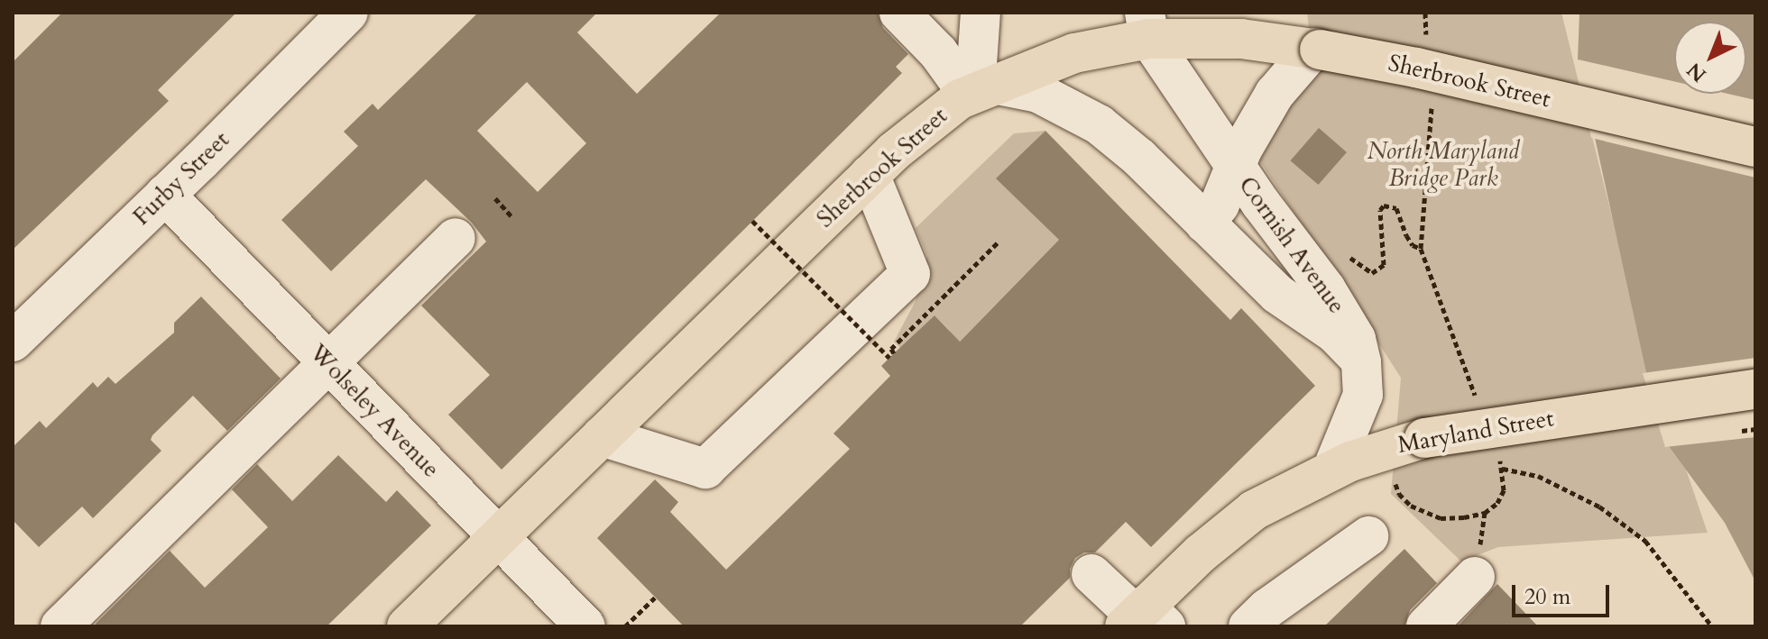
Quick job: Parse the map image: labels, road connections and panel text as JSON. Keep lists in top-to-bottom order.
{
  "streets": {
    "main road": ["Sherbrook Street", "Maryland Street"],
    "street": ["Furby Street", "Cornish Avenue", "Wolseley Avenue"]
  },
  "crossings": [
    ["Sherbrook Street", "Cornish Avenue"],
    ["Sherbrook Street", "Wolseley Avenue"],
    ["Furby Street", "Wolseley Avenue"],
    ["Cornish Avenue", "Maryland Street"]
  ],
  "parks": ["North Maryland Bridge Park"],
  "scale_bar": "20 m",
  "north": "bottom left"
}
